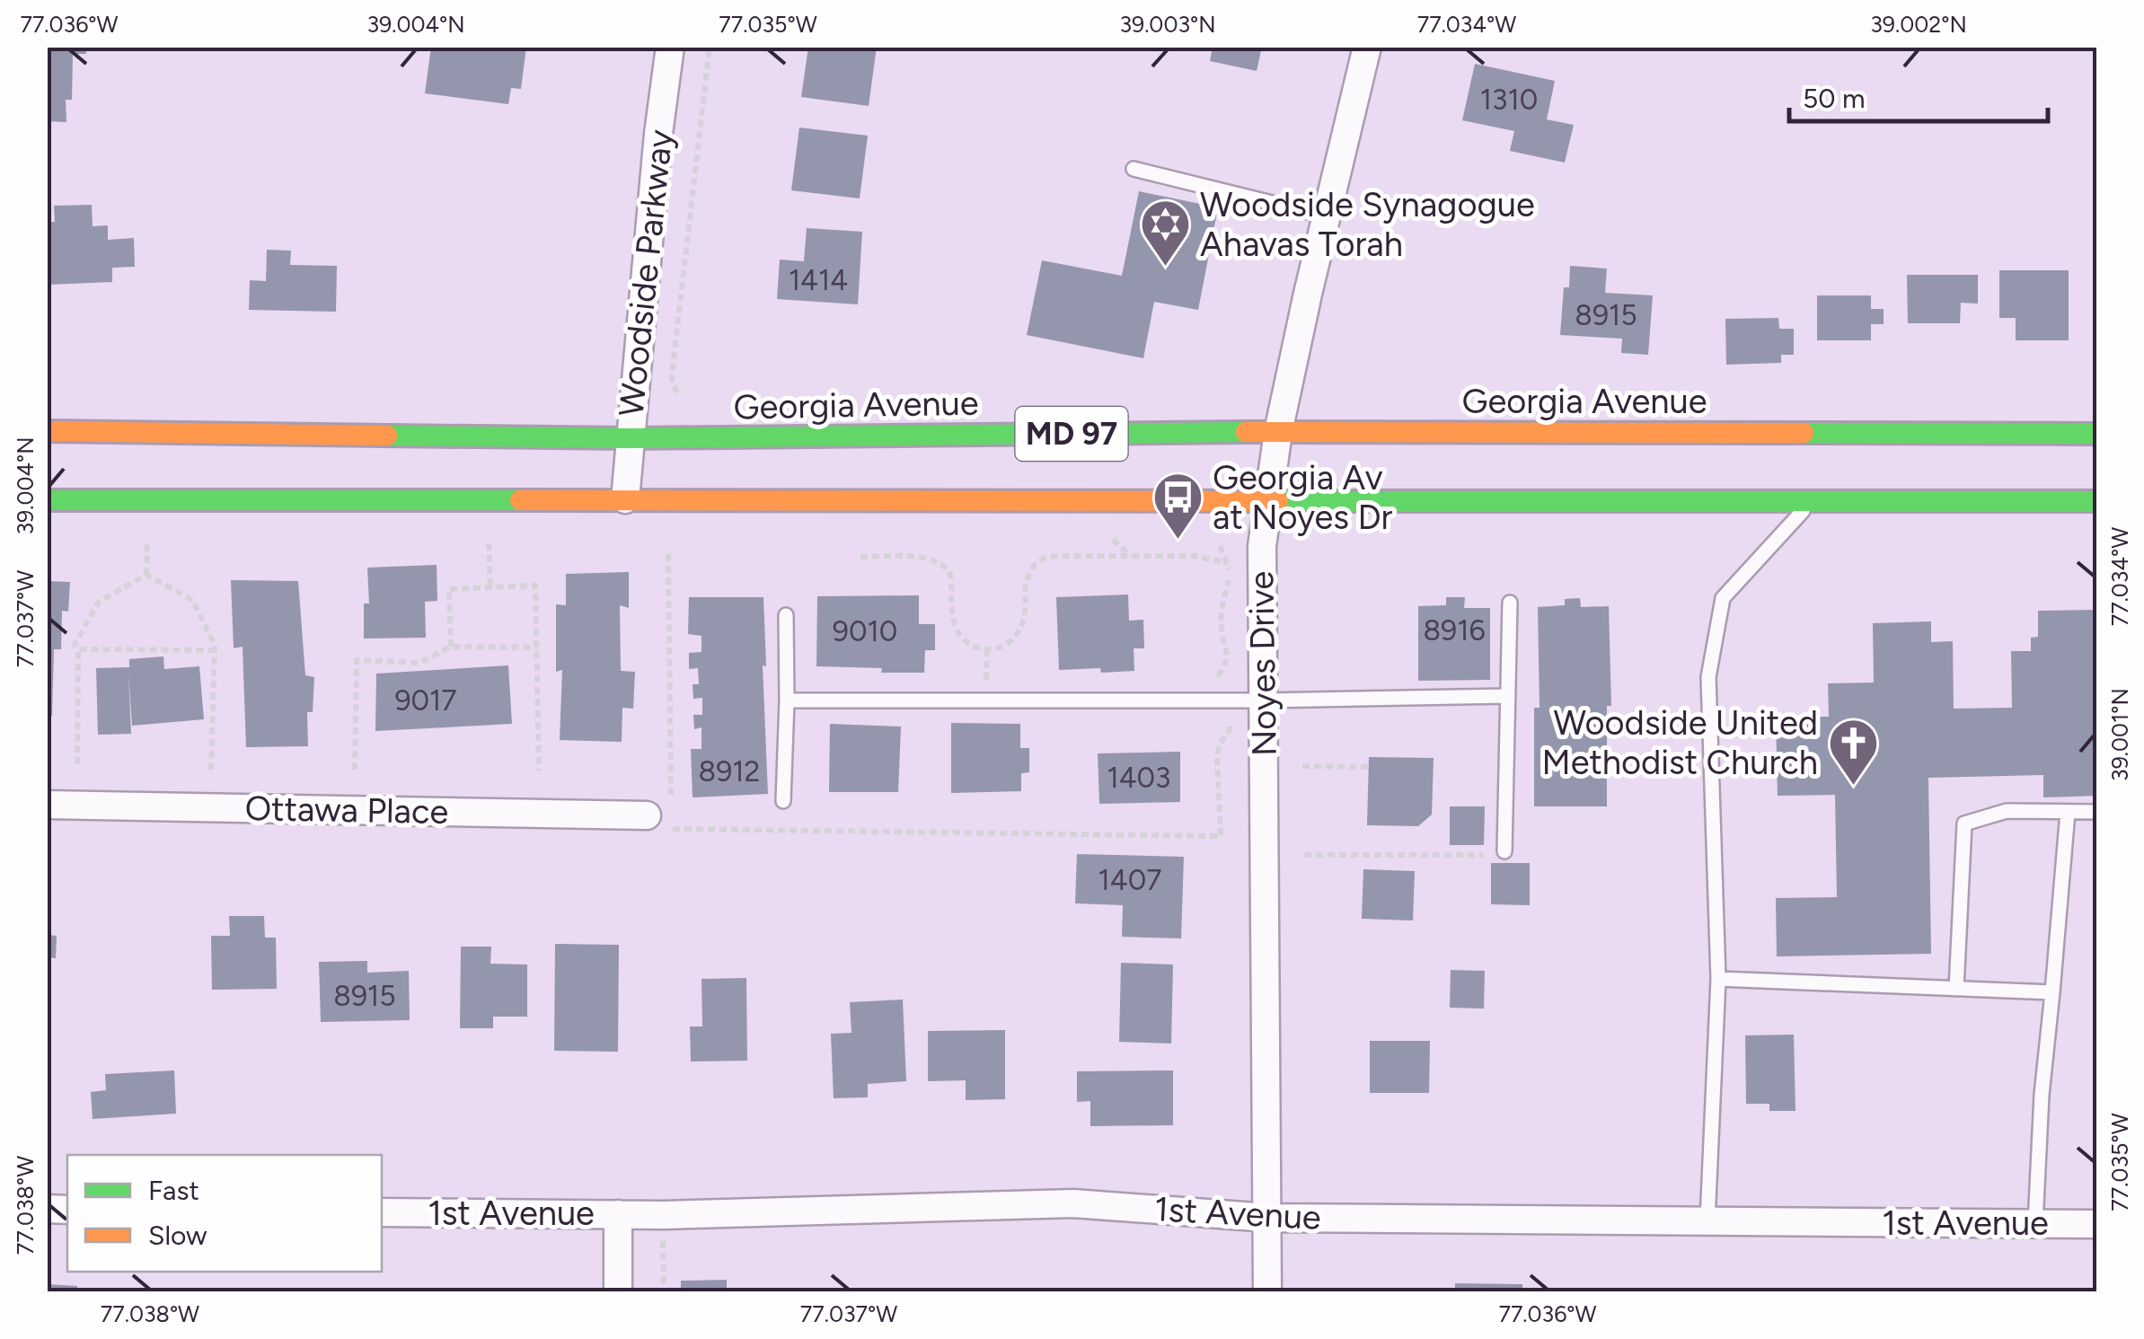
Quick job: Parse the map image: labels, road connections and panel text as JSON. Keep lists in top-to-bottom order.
{
  "streets": {
    "main road": ["Georgia Avenue", "MD 97"],
    "street": [
      "Woodside Parkway",
      "Noyes Drive",
      "Ottawa Place",
      "1st Avenue"
    ]
  },
  "crossings": [
    ["Woodside Parkway", "Georgia Avenue"],
    ["Woodside Parkway", "MD 97"],
    ["Georgia Avenue", "Noyes Drive"],
    ["MD 97", "Noyes Drive"],
    ["Noyes Drive", "1st Avenue"]
  ],
  "places": {
    "synagogue": ["Woodside Synagogue Ahavas Torah"],
    "bus stop": ["Georgia Av at Noyes Dr"],
    "church": ["Woodside United Methodist Church"]
  },
  "house_numbers": [
    "1310",
    "1414",
    "8915",
    "8916",
    "9010",
    "9017",
    "8912",
    "1403",
    "1407",
    "8915"
  ],
  "legend": ["Fast", "Slow"],
  "scale_bar": "50 m",
  "coordinates": [
    "77.036°W",
    "39.004°N",
    "77.035°W",
    "39.003°N",
    "77.034°W",
    "39.002°N",
    "77.037°W",
    "39.001°N",
    "77.038°W"
  ]
}
